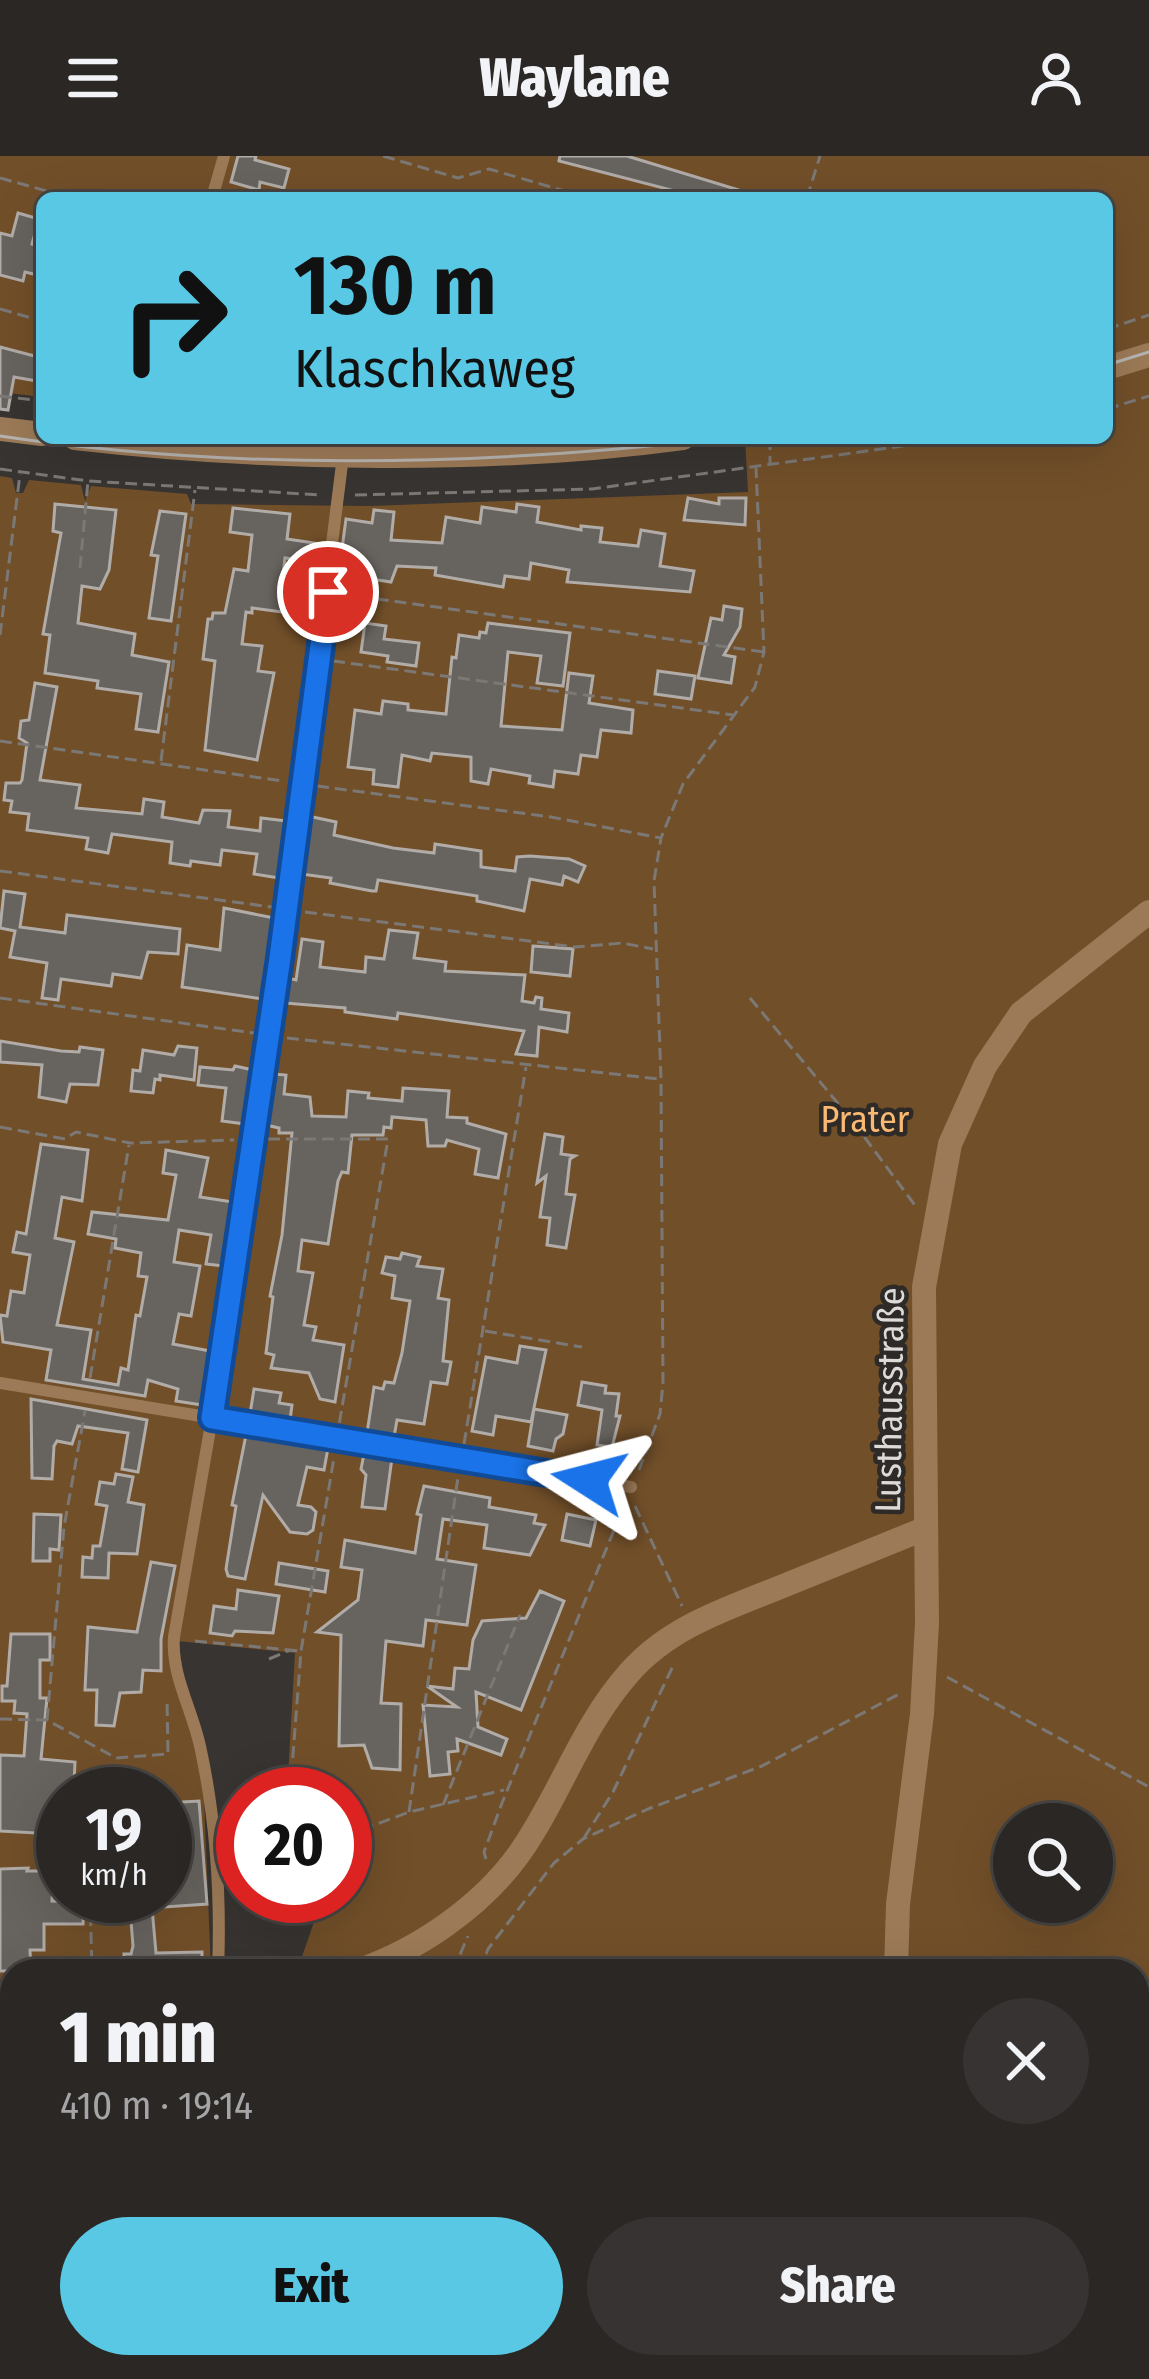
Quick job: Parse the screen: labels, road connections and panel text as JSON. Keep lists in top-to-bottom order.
{
  "streets": {
    "street": ["Lusthausstraße"]
  },
  "parks": ["Prater"],
  "page": {
    "header": "Waylane",
    "turn": ["130 m", "Klaschkaweg"],
    "speed": "19 km/h",
    "limit": "20",
    "heading": ["1 min", "410 m · 19:14"],
    "buttons": ["Exit", "Share"]
  }
}
